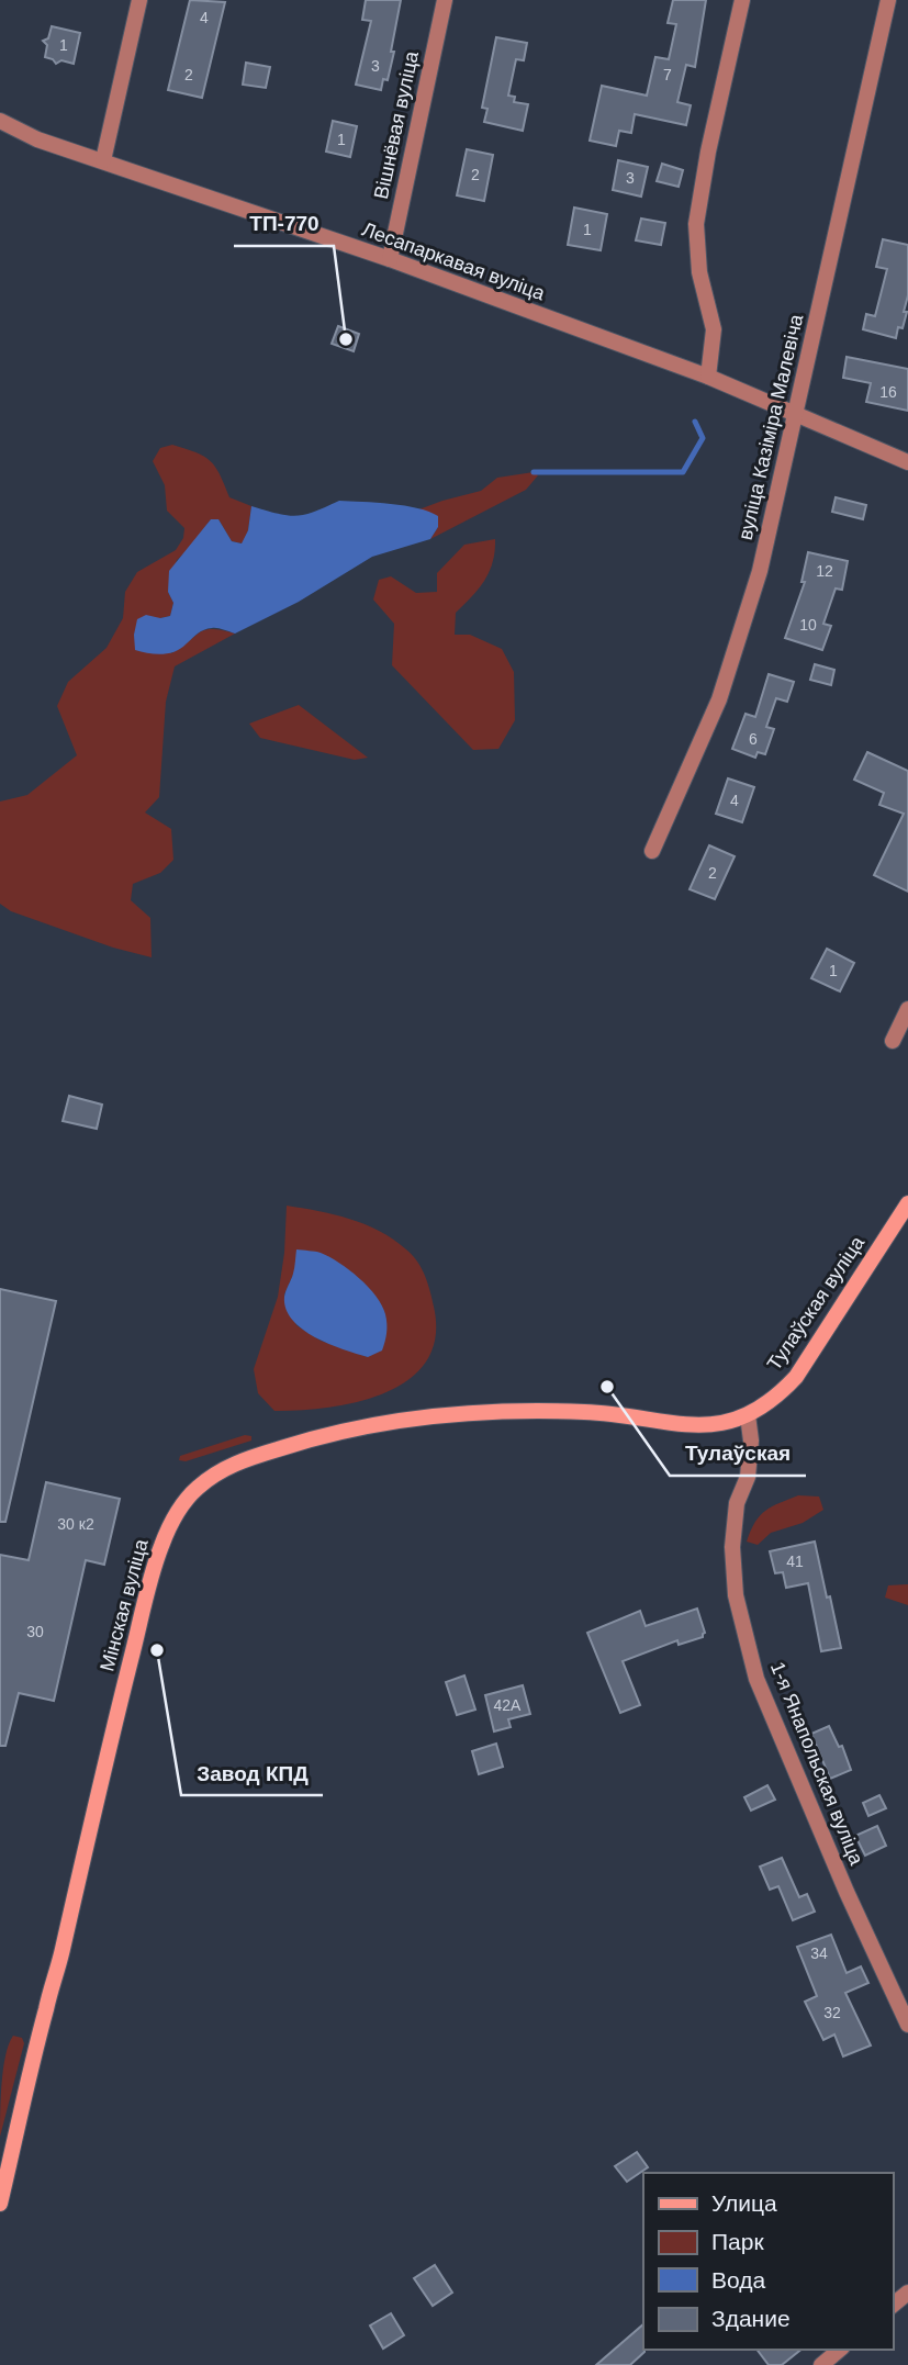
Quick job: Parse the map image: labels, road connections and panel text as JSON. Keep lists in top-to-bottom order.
{
  "streets": {
    "main road": ["Тулаўская вуліца", "Мінская вуліца"],
    "street": [
      "Вішнёвая вуліца",
      "Лесапаркавая вуліца",
      "вуліца Казіміра Малевіча",
      "1-я Янапольская вуліца"
    ]
  },
  "crossings": [
    ["Вішнёвая вуліца", "Лесапаркавая вуліца"],
    ["Лесапаркавая вуліца", "вуліца Казіміра Малевіча"],
    ["Тулаўская вуліца", "Мінская вуліца"],
    ["Тулаўская вуліца", "1-я Янапольская вуліца"],
    ["Мінская вуліца", "1-я Янапольская вуліца"]
  ],
  "places": ["ТП-770", "Тулаўская", "Завод КПД"],
  "house_numbers": [
    "4",
    "1",
    "3",
    "2",
    "7",
    "1",
    "2",
    "3",
    "1",
    "16",
    "12",
    "10",
    "6",
    "4",
    "2",
    "1",
    "30 к2",
    "41",
    "30",
    "42А",
    "34",
    "32"
  ],
  "legend": [
    "Улица",
    "Парк",
    "Вода",
    "Здание"
  ]
}
